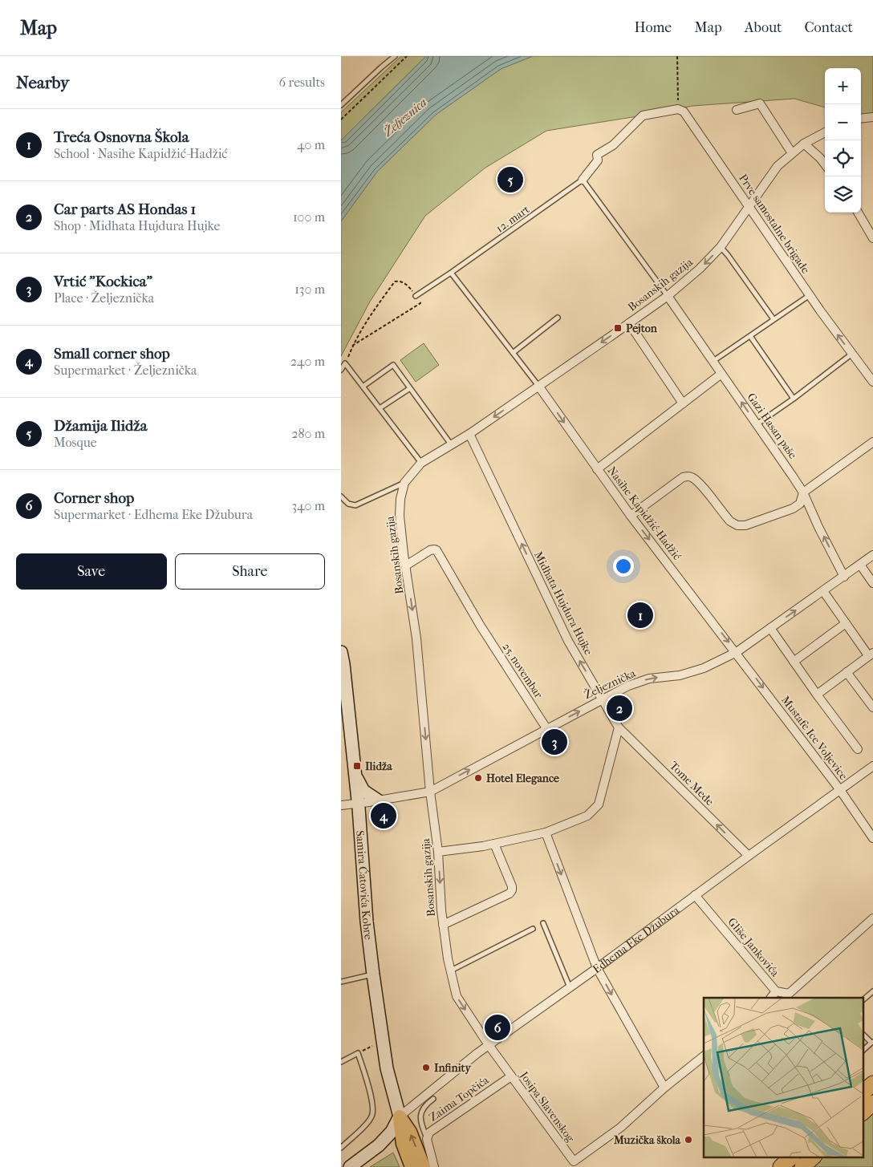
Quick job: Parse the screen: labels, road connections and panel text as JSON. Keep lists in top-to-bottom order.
{
  "streets": {
    "main road": ["Samira Ćatovića Kobre", "Edhema Eke Džubura"],
    "street": [
      "Prve samostalne brigade",
      "Bosanskih gazija",
      "Gazi Hasan paše",
      "Nasihe Kapidžić-Hadžić",
      "Midhata Hujdura Hujke",
      "25. novembar",
      "Željeznička",
      "Mustafe Ice Voljevice",
      "Tome Međe",
      "Gliše Jankovića",
      "Zaima Topčića",
      "Josipa Slavenskog"
    ],
    "lane": ["12. mart"]
  },
  "crossings": [
    ["Prve samostalne brigade", "Bosanskih gazija"],
    ["Bosanskih gazija", "Gazi Hasan paše"],
    ["Bosanskih gazija", "Nasihe Kapidžić-Hadžić"],
    ["Bosanskih gazija", "Midhata Hujdura Hujke"],
    ["Bosanskih gazija", "25. novembar"],
    ["Bosanskih gazija", "Željeznička"],
    ["Bosanskih gazija", "Edhema Eke Džubura"],
    ["Bosanskih gazija", "Josipa Slavenskog"],
    ["Gazi Hasan paše", "Željeznička"],
    ["Nasihe Kapidžić-Hadžić", "Željeznička"],
    ["Nasihe Kapidžić-Hadžić", "Mustafe Ice Voljevice"],
    ["Midhata Hujdura Hujke", "Željeznička"],
    ["Midhata Hujdura Hujke", "Tome Međe"],
    ["25. novembar", "Željeznička"],
    ["Željeznička", "Mustafe Ice Voljevice"],
    ["Željeznička", "Samira Ćatovića Kobre"],
    ["Mustafe Ice Voljevice", "Edhema Eke Džubura"],
    ["Tome Međe", "Edhema Eke Džubura"],
    ["Samira Ćatovića Kobre", "Edhema Eke Džubura"],
    ["Edhema Eke Džubura", "Gliše Jankovića"],
    ["Edhema Eke Džubura", "Josipa Slavenskog"],
    ["Zaima Topčića", "Josipa Slavenskog"]
  ],
  "one_way": [
    "Bosanskih gazija",
    "Gazi Hasan paše",
    "Nasihe Kapidžić-Hadžić",
    "Midhata Hujdura Hujke",
    "Željeznička",
    "Tome Međe"
  ],
  "water": ["Željeznica"],
  "places": {
    "transit": ["Pejton", "Ilidža"],
    "other": ["Hotel Elegance", "Infinity", "Muzička škola"]
  },
  "page": {
    "header": "Map",
    "nav": [
      "Home",
      "Map",
      "About",
      "Contact"
    ],
    "heading": ["Nearby", "6 results"],
    "map_buttons": ["+", "−"],
    "list": [
      {
        "mark": "1",
        "name": "Treća Osnovna Škola",
        "note": "School · Nasihe Kapidžić-Hadžić",
        "value": "40 m"
      },
      {
        "mark": "2",
        "name": "Car parts AS Hondas 1",
        "note": "Shop · Midhata Hujdura Hujke",
        "value": "100 m"
      },
      {
        "mark": "3",
        "name": "Vrtić \"Kockica\"",
        "note": "Place · Željeznička",
        "value": "130 m"
      },
      {
        "mark": "4",
        "name": "Small corner shop",
        "note": "Supermarket · Željeznička",
        "value": "240 m"
      },
      {
        "mark": "5",
        "name": "Džamija Ilidža",
        "note": "Mosque",
        "value": "280 m"
      },
      {
        "mark": "6",
        "name": "Corner shop",
        "note": "Supermarket · Edhema Eke Džubura",
        "value": "340 m"
      }
    ],
    "pins": [
      "5",
      "1",
      "2",
      "3",
      "4",
      "6"
    ],
    "buttons": ["Save", "Share"]
  }
}
